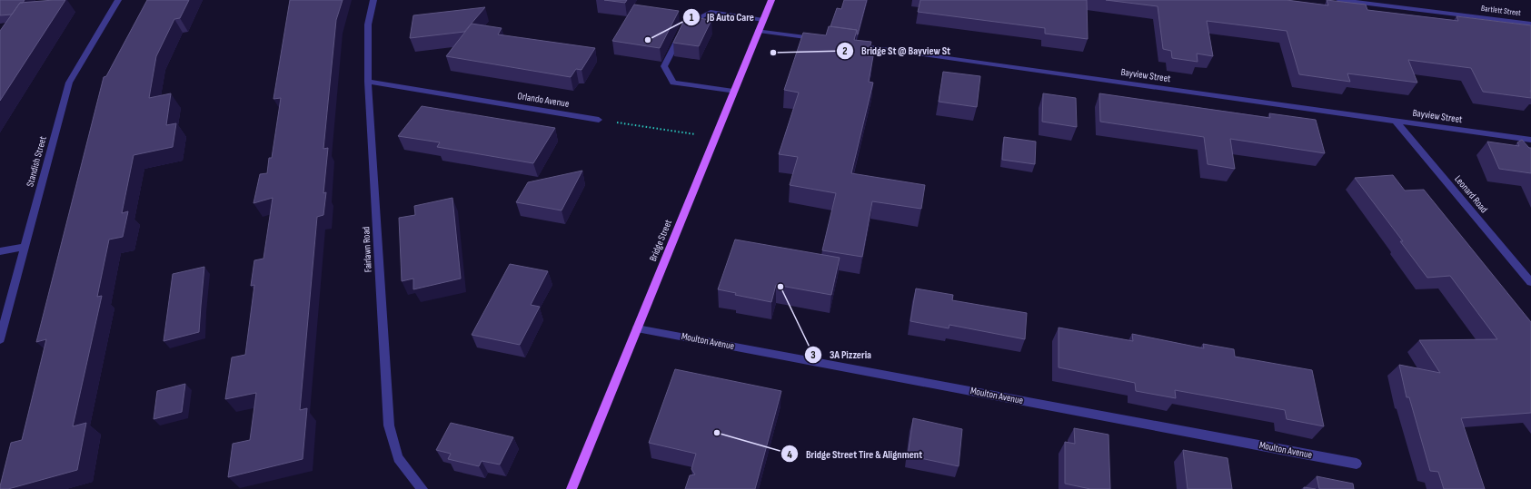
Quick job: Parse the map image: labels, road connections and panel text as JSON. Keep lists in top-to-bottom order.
{
  "streets": {
    "main road": ["Bridge Street"],
    "street": [
      "Bartlett Street",
      "Bayview Street",
      "Orlando Avenue",
      "Standish Street",
      "Leonard Road",
      "Fairlawn Road",
      "Moulton Avenue"
    ]
  },
  "crossings": [
    ["Bayview Street", "Leonard Road"],
    ["Orlando Avenue", "Fairlawn Road"],
    ["Bridge Street", "Moulton Avenue"]
  ],
  "places": [
    "JB Auto Care",
    "Bridge St @ Bayview St",
    "3A Pizzeria",
    "Bridge Street Tire & Alignment"
  ]
}
